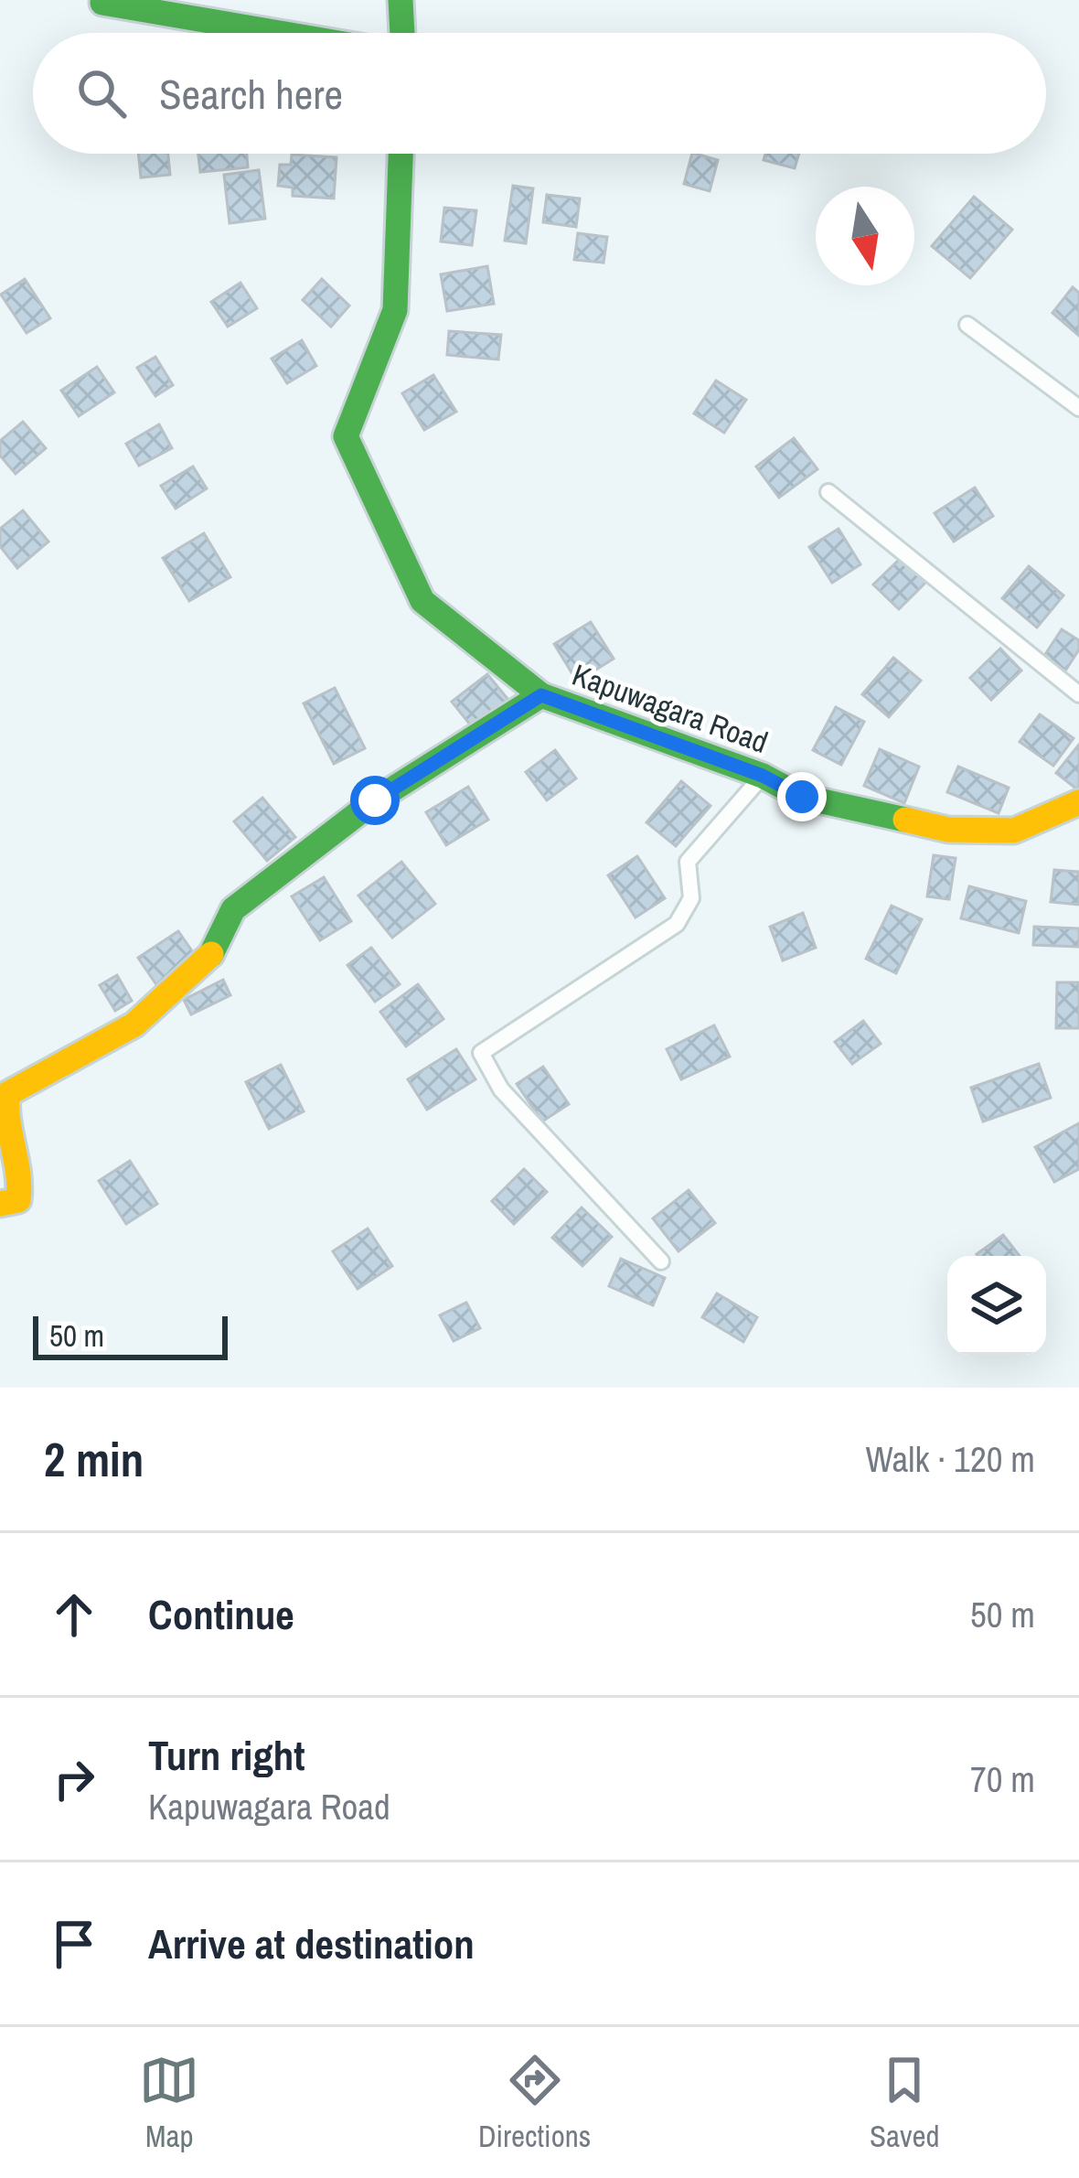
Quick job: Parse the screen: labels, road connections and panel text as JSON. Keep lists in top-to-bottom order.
{
  "streets": {
    "street": ["Kapuwagara Road"]
  },
  "scale_bar": "50 m",
  "north": "bottom",
  "page": {
    "search": "Search here",
    "scale": "50 m",
    "heading": ["2 min", "Walk · 120 m"],
    "list": [
      ["Continue", "50 m"],
      ["Turn right", "Kapuwagara Road", "70 m"],
      "Arrive at destination"
    ],
    "nav": ["Map", "Directions", "Saved"]
  }
}
